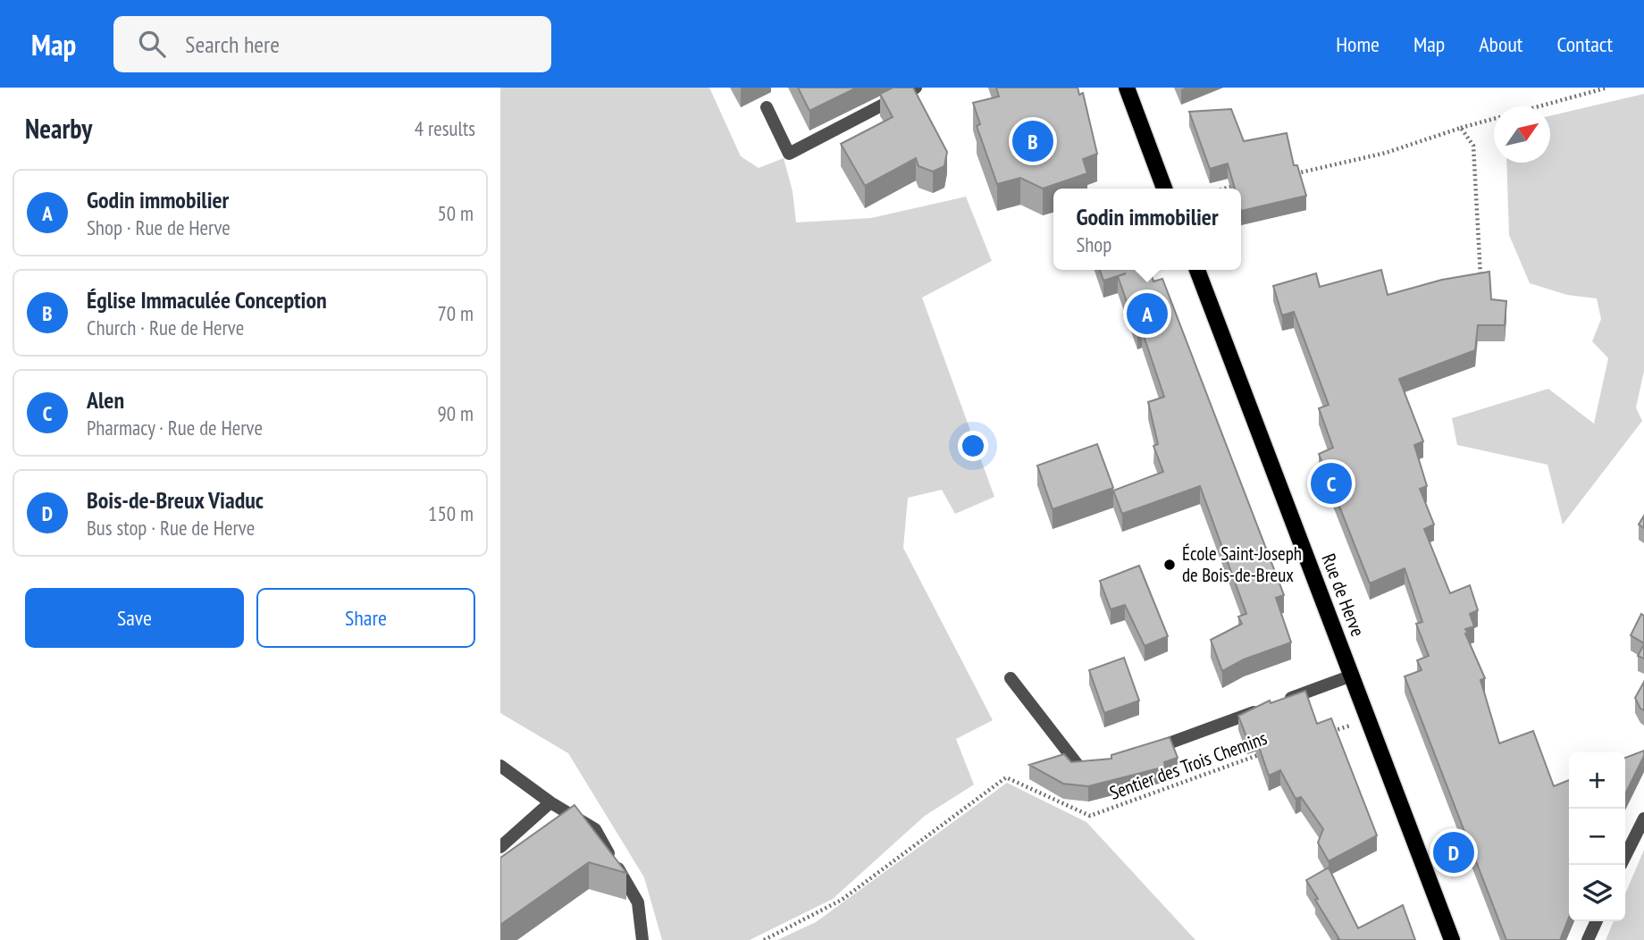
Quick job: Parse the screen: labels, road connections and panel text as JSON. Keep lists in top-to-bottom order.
{
  "streets": {
    "main road": ["Rue de Herve"],
    "path": ["Sentier des Trois Chemins"]
  },
  "places": ["École Saint-Joseph de Bois-de-Breux"],
  "north": "top right",
  "page": {
    "header": "Map",
    "search": "Search here",
    "nav": [
      "Home",
      "Map",
      "About",
      "Contact"
    ],
    "heading": ["Nearby", "4 results"],
    "pins": [
      "B",
      "A",
      "C",
      "D"
    ],
    "list": [
      {
        "mark": "A",
        "name": "Godin immobilier",
        "note": "Shop · Rue de Herve",
        "value": "50 m"
      },
      {
        "mark": "B",
        "name": "Église Immaculée Conception",
        "note": "Church · Rue de Herve",
        "value": "70 m"
      },
      {
        "mark": "C",
        "name": "Alen",
        "note": "Pharmacy · Rue de Herve",
        "value": "90 m"
      },
      {
        "mark": "D",
        "name": "Bois-de-Breux Viaduc",
        "note": "Bus stop · Rue de Herve",
        "value": "150 m"
      }
    ],
    "popup": ["Godin immobilier", "Shop"],
    "buttons": ["Save", "Share"],
    "map_buttons": ["+", "−"]
  }
}
